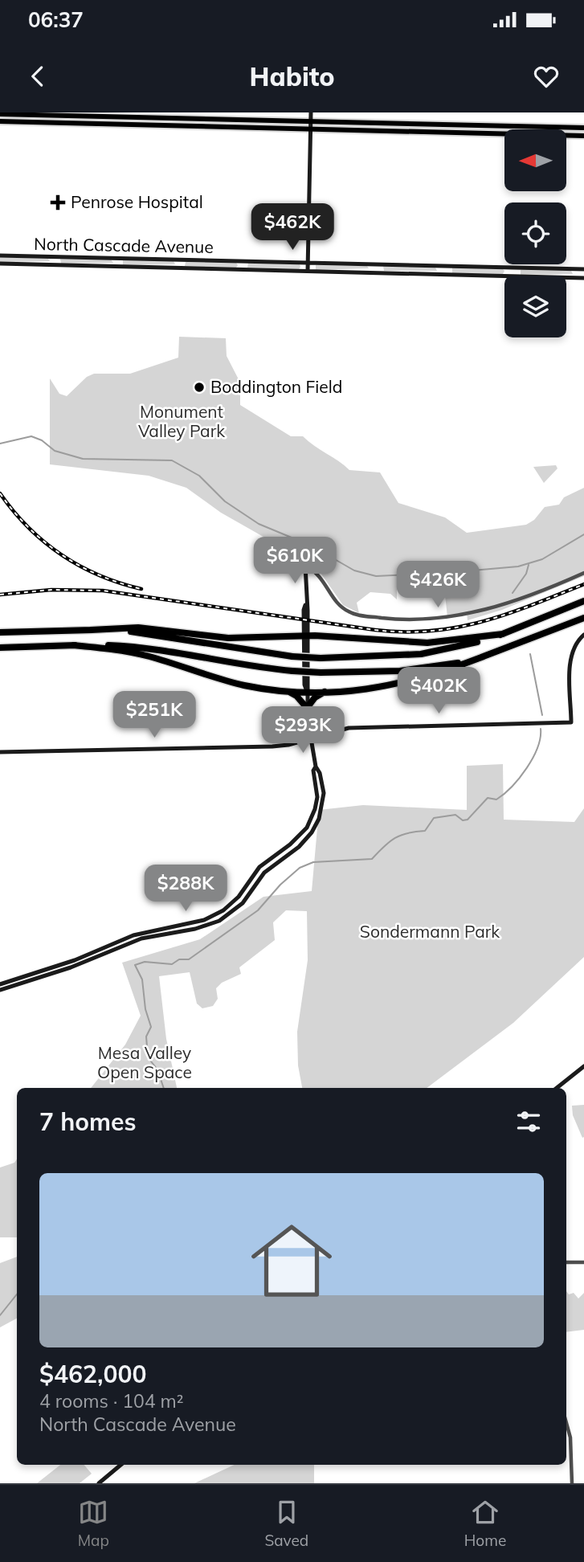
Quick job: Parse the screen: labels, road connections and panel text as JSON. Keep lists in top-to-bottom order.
{
  "streets": {
    "main road": ["North Cascade Avenue"]
  },
  "parks": ["Monument Valley Park", "Sondermann Park", "Mesa Valley Open Space"],
  "places": {
    "health": ["Penrose Hospital"],
    "other": ["Boddington Field"]
  },
  "north": "left",
  "page": {
    "status": "06:37",
    "header": "Habito",
    "price": [
      "$462K",
      "$610K",
      "$426K",
      "$402K",
      "$251K",
      "$293K",
      "$288K"
    ],
    "heading": "7 homes",
    "list": [
      {
        "name": "$462,000",
        "note": "4 rooms · 104 m² · North Cascade Avenue"
      }
    ],
    "tabs": ["Map", "Saved", "Home"]
  }
}
